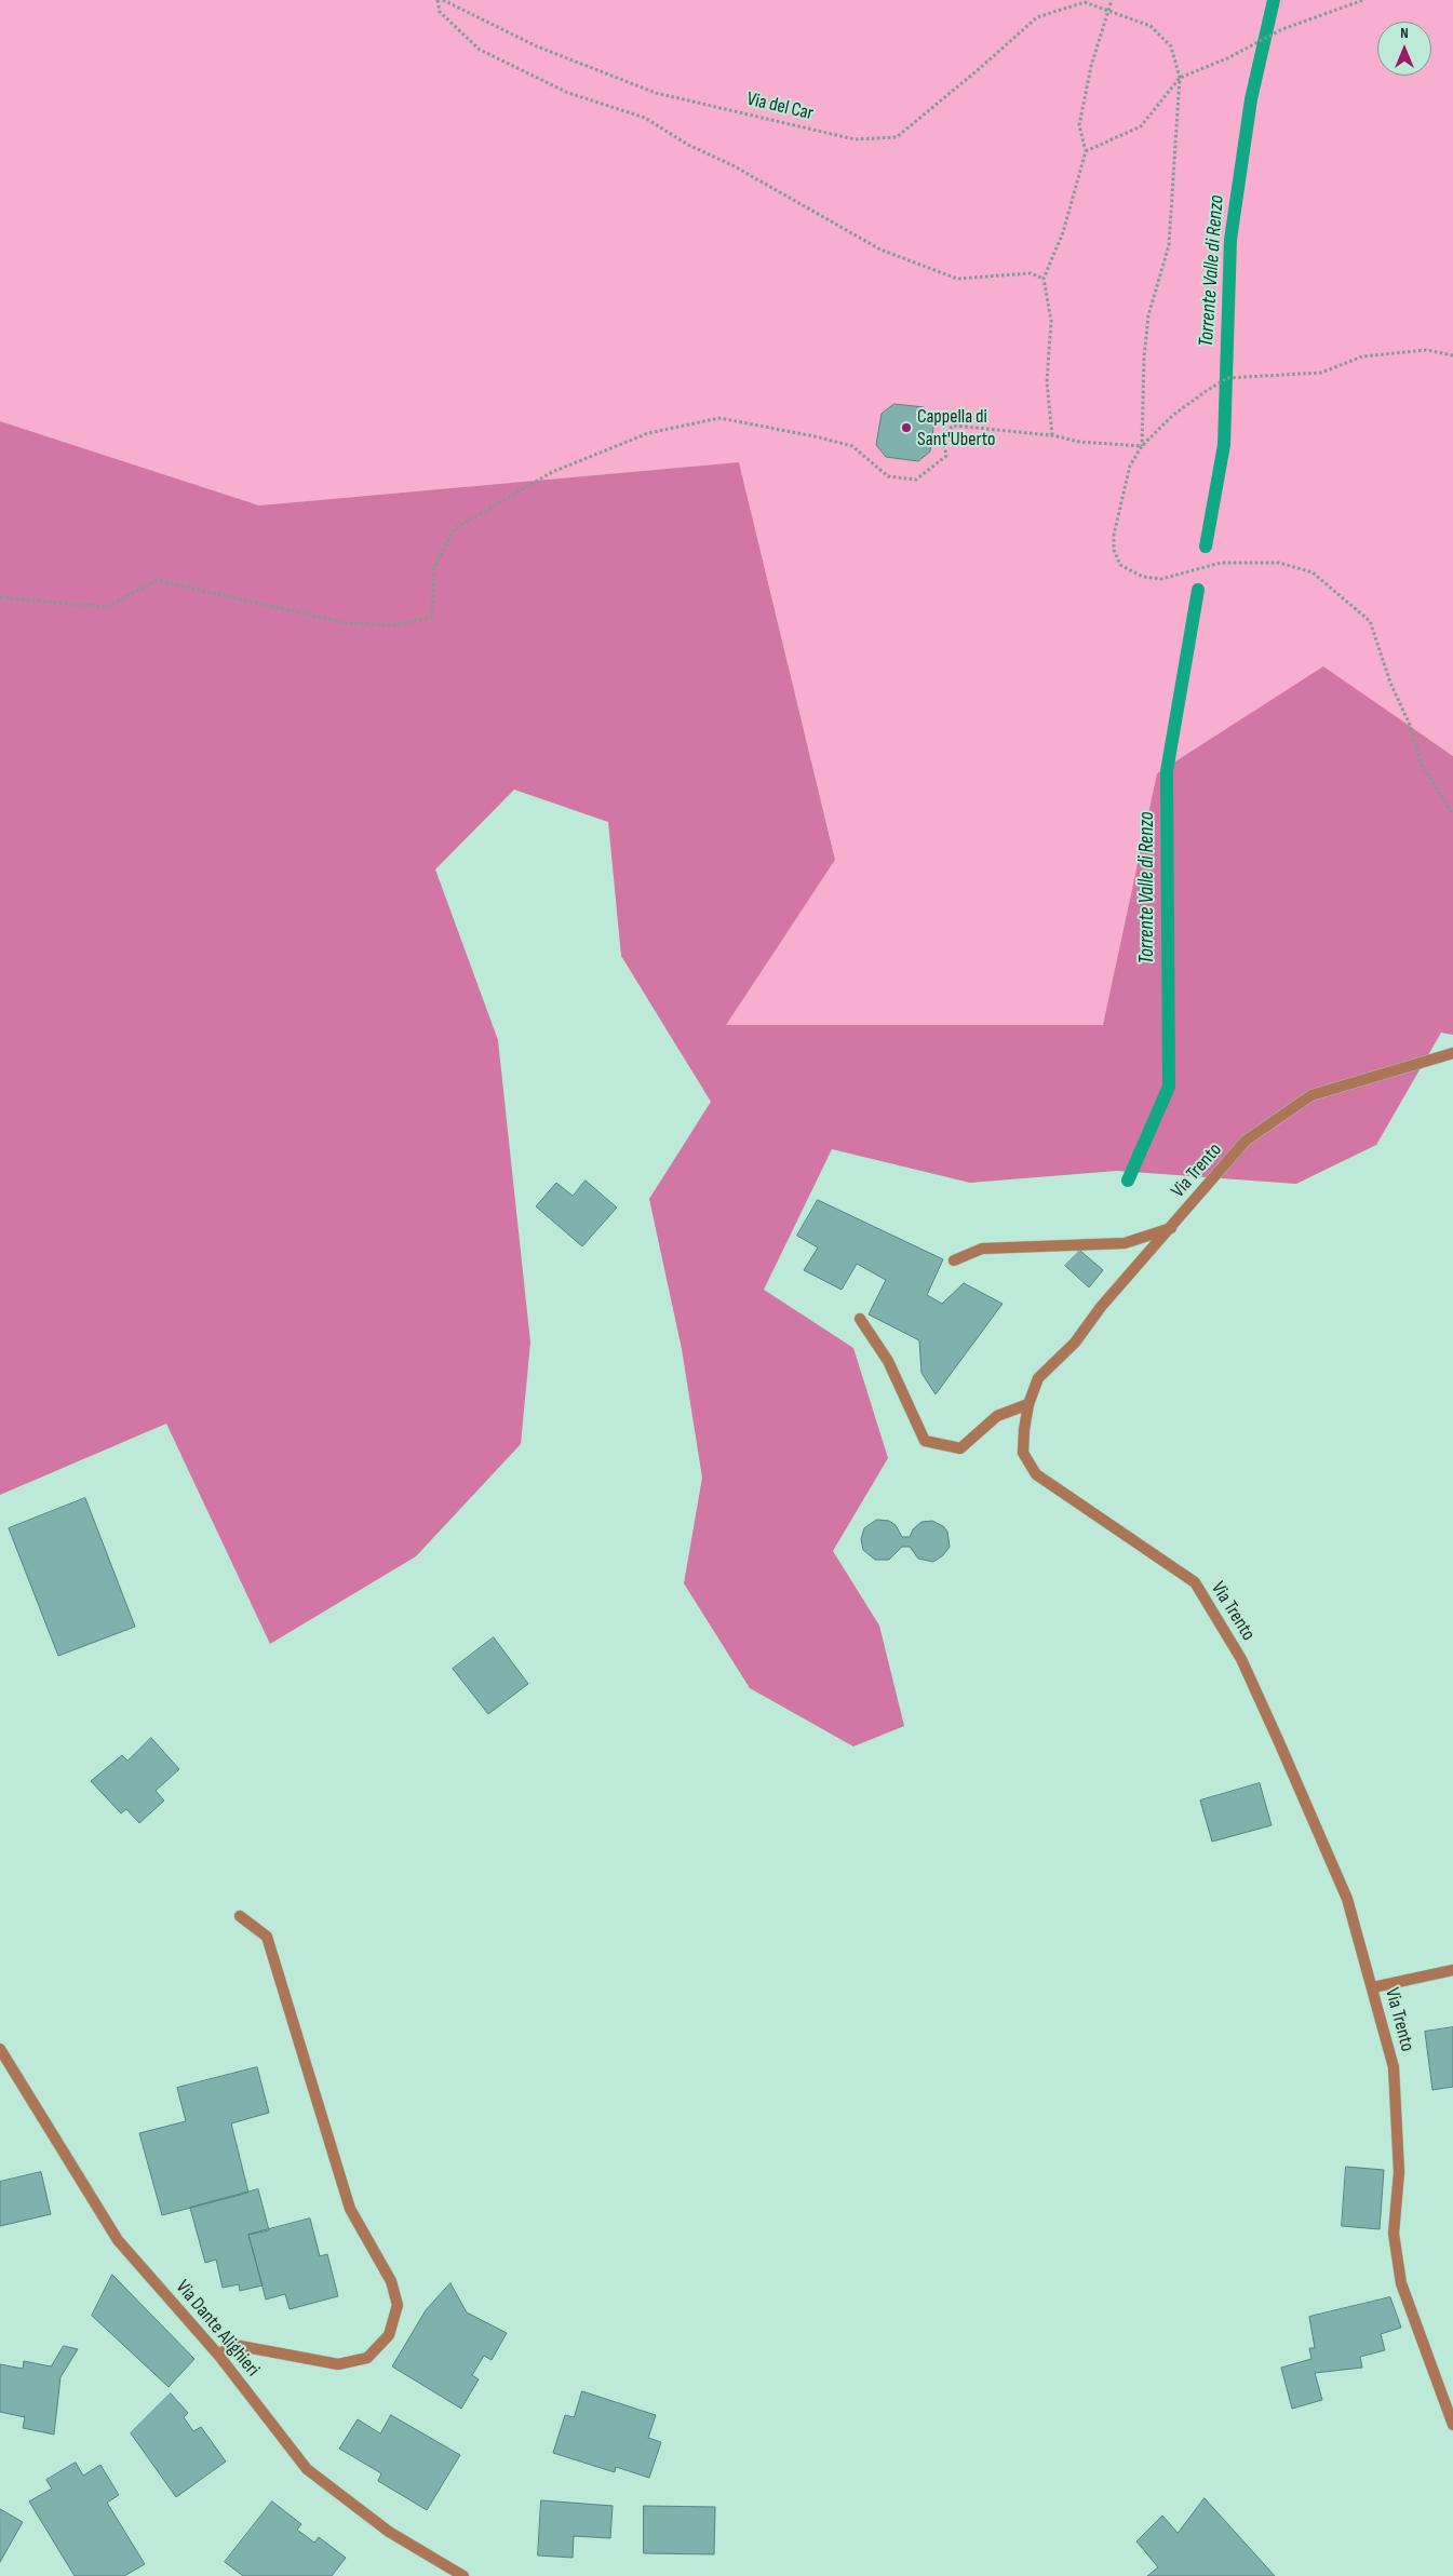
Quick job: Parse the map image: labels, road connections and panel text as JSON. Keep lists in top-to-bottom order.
{
  "streets": {
    "street": ["Via Trento", "Via Dante Alighieri"],
    "path": ["Via del Car"]
  },
  "water": ["Torrente Valle di Renzo"],
  "places": ["Cappella di Sant'Uberto"],
  "north": "top"
}
